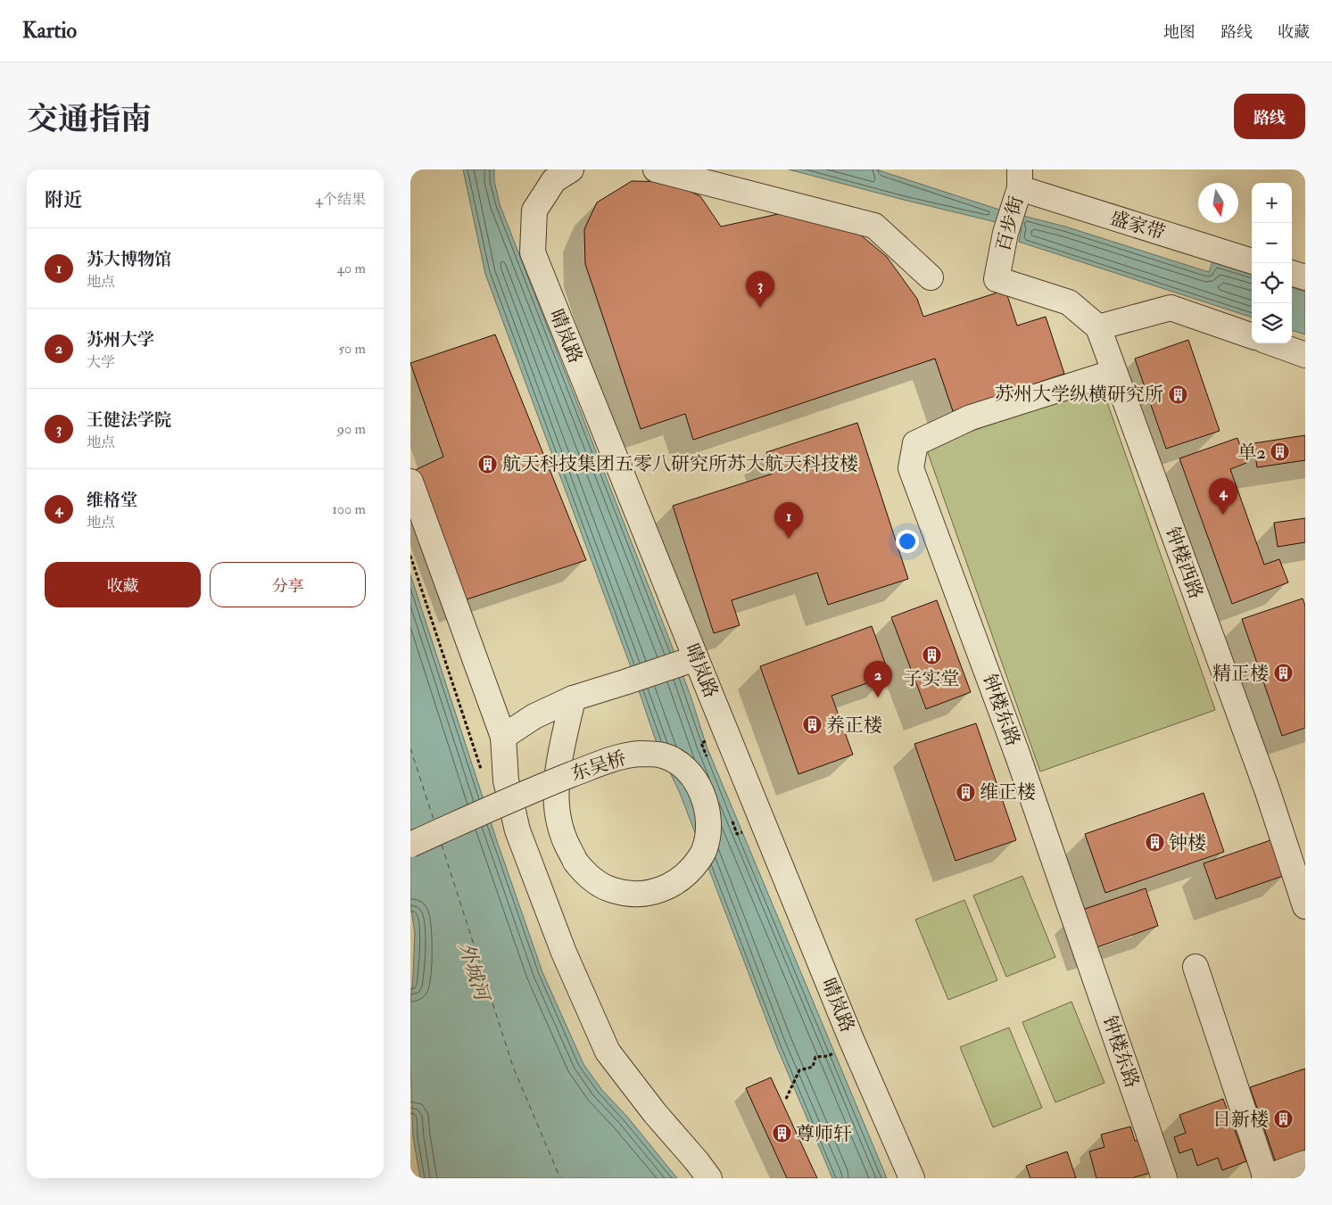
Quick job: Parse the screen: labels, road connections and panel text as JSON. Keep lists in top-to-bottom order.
{
  "streets": {
    "street": [
      "百步街",
      "盛家带",
      "晴岚路",
      "钟楼西路",
      "钟楼东路",
      "东吴桥"
    ]
  },
  "crossings": [
    ["百步街", "盛家带"],
    ["百步街", "钟楼西路"],
    ["钟楼西路", "钟楼东路"]
  ],
  "water": ["外城河"],
  "places": {
    "building": [
      "苏州大学纵横研究所",
      "单2",
      "航天科技集团五零八研究所苏大航天科技楼",
      "子实堂",
      "精正楼",
      "养正楼",
      "维正楼",
      "钟楼",
      "日新楼",
      "尊师轩"
    ]
  },
  "north": "bottom",
  "page": {
    "header": "Kartio",
    "nav": ["地图", "路线", "收藏"],
    "title": "交通指南",
    "buttons": [
      "路线",
      ["收藏", "分享"]
    ],
    "heading": ["附近", "4个结果"],
    "map_buttons": ["+", "−"],
    "list": [
      {
        "mark": "1",
        "name": "苏大博物馆",
        "note": "地点",
        "value": "40 m"
      },
      {
        "mark": "2",
        "name": "苏州大学",
        "note": "大学",
        "value": "50 m"
      },
      {
        "mark": "3",
        "name": "王健法学院",
        "note": "地点",
        "value": "90 m"
      },
      {
        "mark": "4",
        "name": "维格堂",
        "note": "地点",
        "value": "100 m"
      }
    ],
    "pins": [
      "3",
      "4",
      "1",
      "2"
    ]
  }
}
